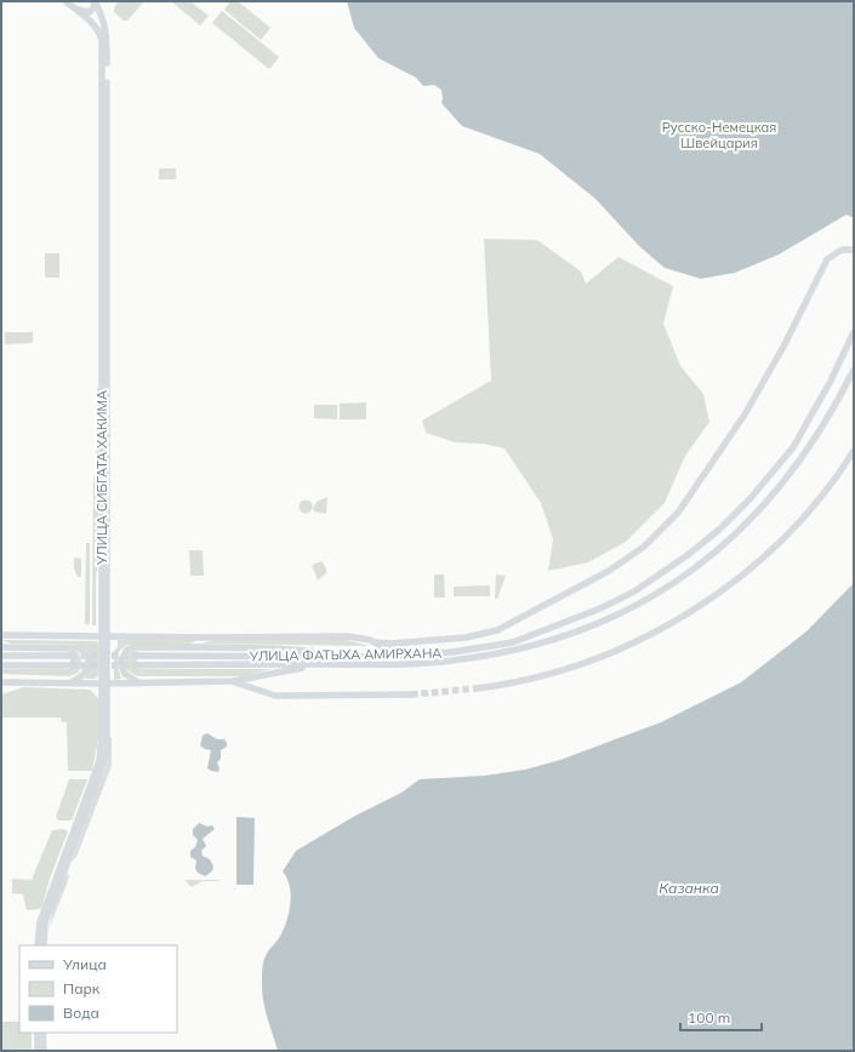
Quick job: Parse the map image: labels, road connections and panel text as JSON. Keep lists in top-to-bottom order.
{
  "streets": {
    "main road": ["УЛИЦА СИБГАТА ХАКИМА", "УЛИЦА ФАТЫХА АМИРХАНА"]
  },
  "water": ["Казанка"],
  "parks": ["Русско-Немецкая Швейцария"],
  "legend": ["Улица", "Парк", "Вода"],
  "scale_bar": "100 m"
}
